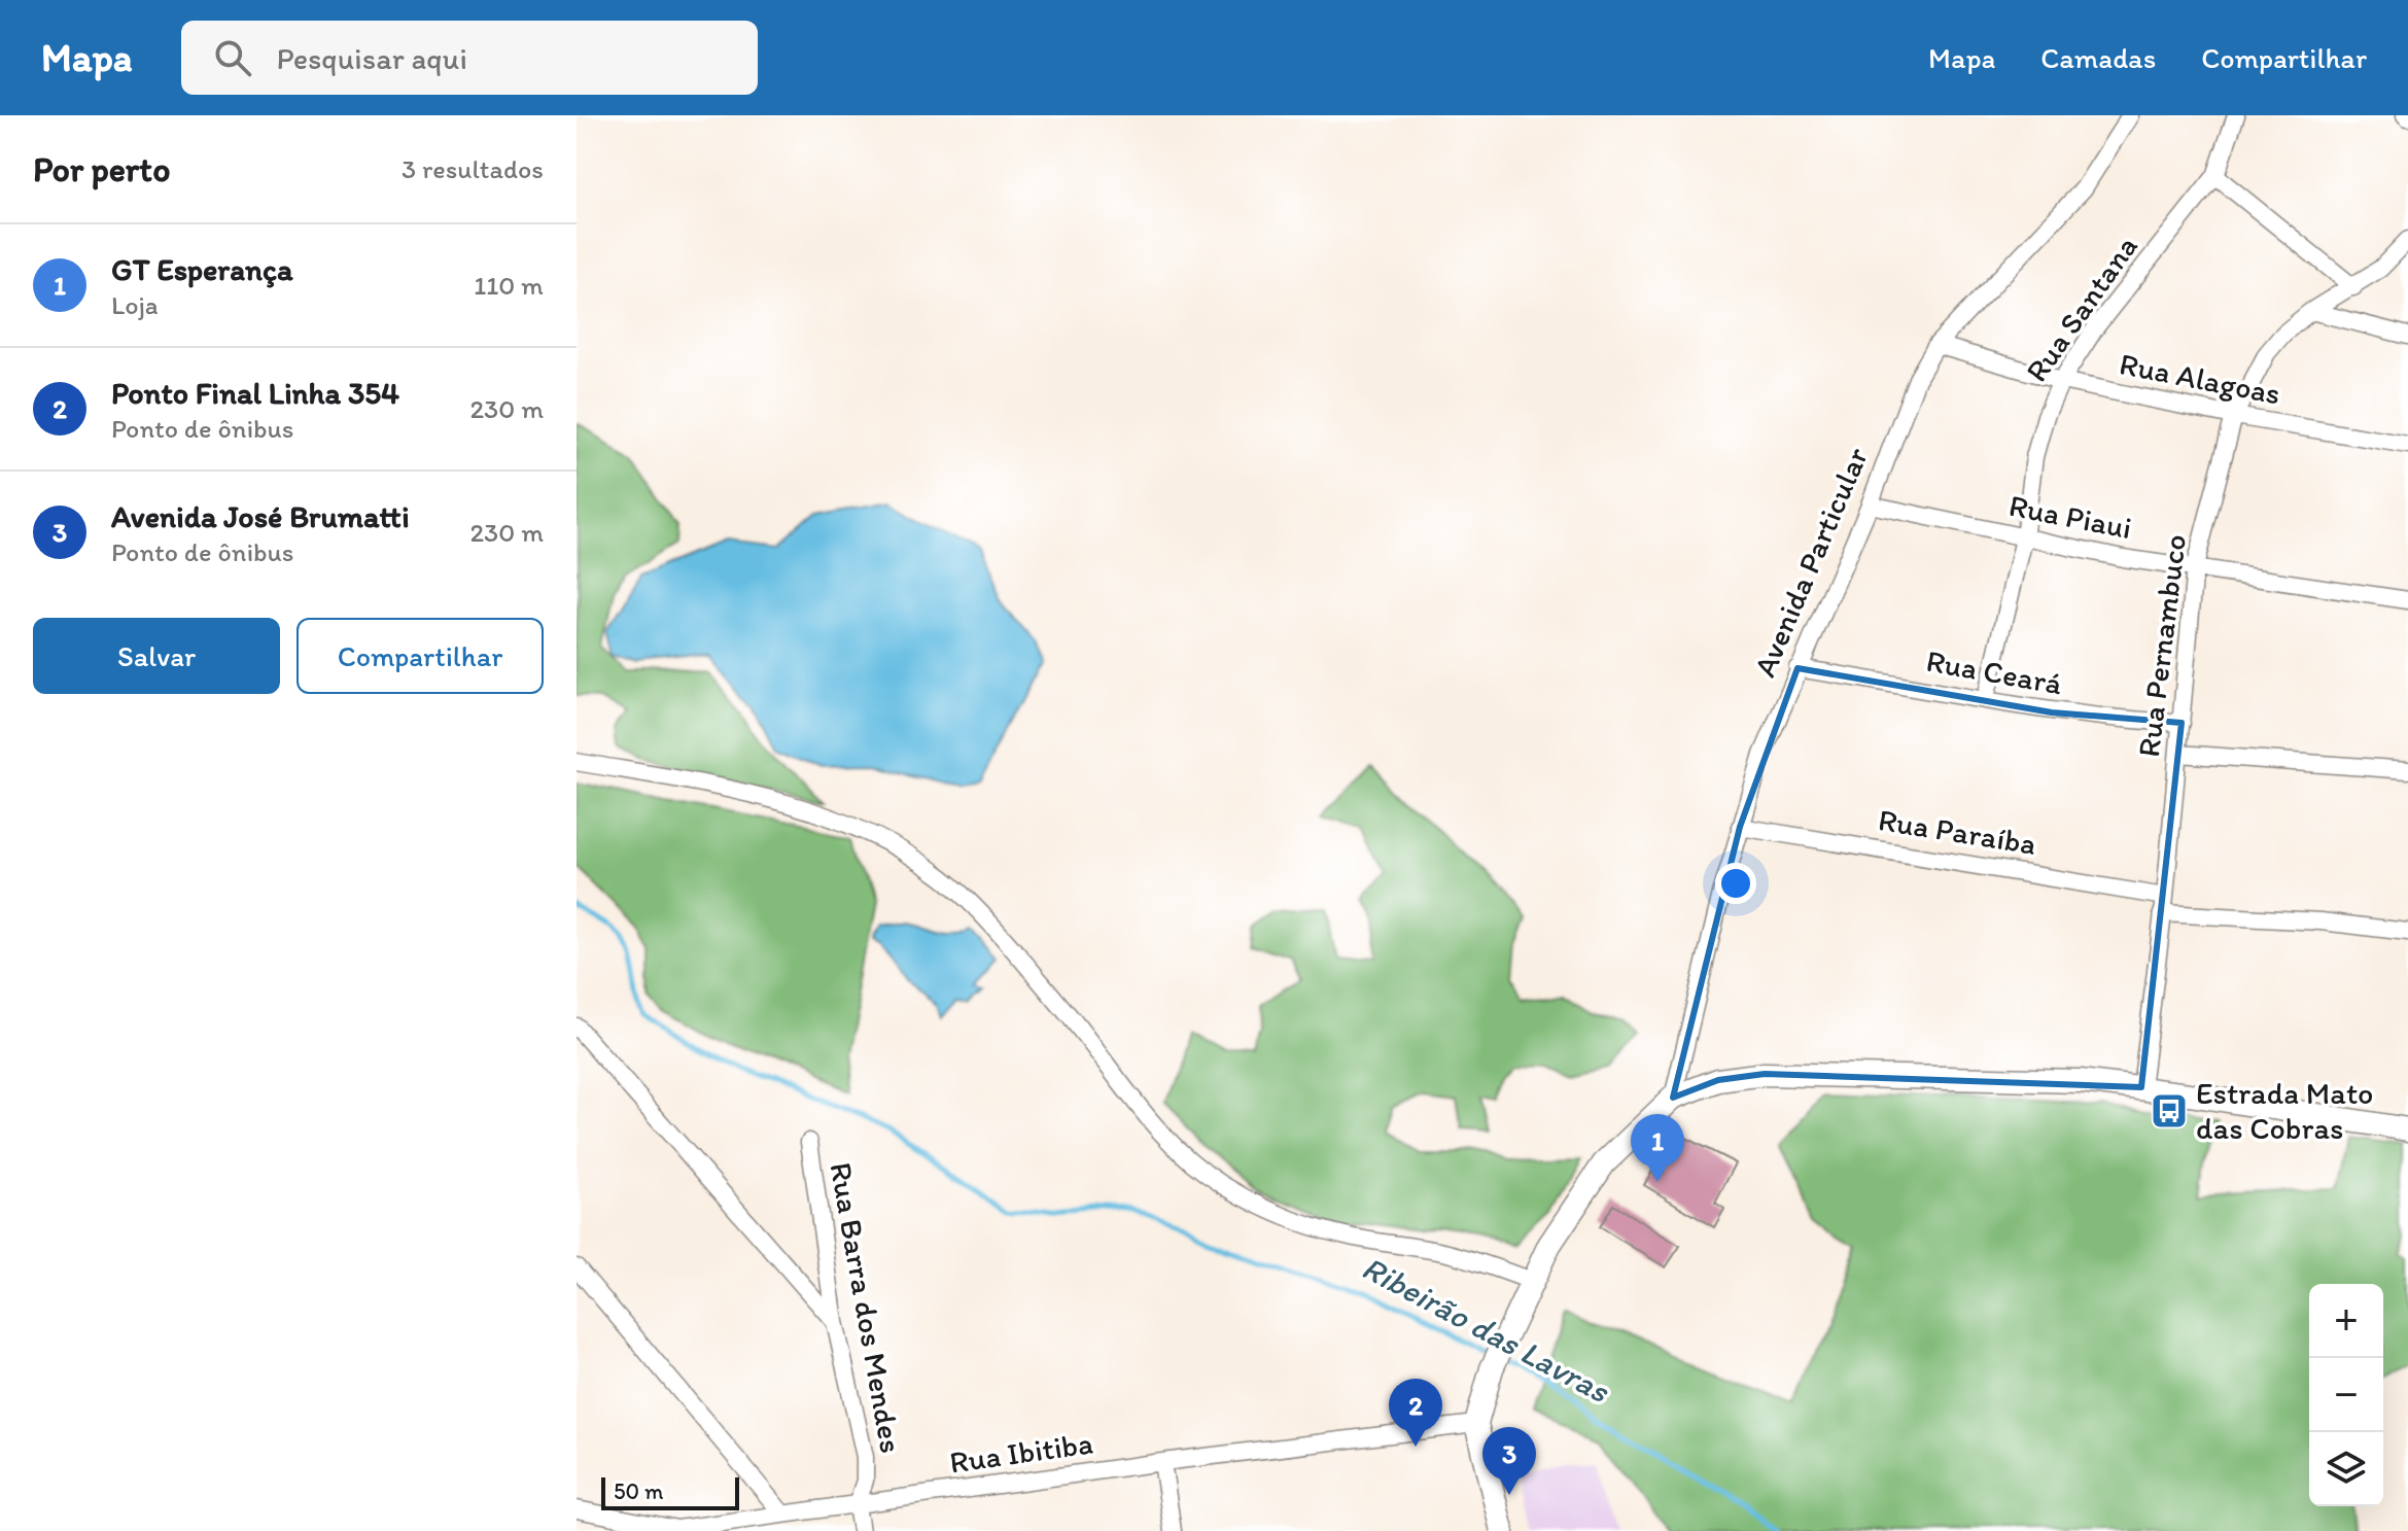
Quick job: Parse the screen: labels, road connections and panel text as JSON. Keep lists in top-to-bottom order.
{
  "streets": {
    "street": [
      "Rua Santana",
      "Rua Alagoas",
      "Rua Piaui",
      "Avenida Particular",
      "Rua Pernambuco",
      "Rua Ceará",
      "Rua Paraíba",
      "Rua Barra dos Mendes",
      "Rua Ibitiba"
    ]
  },
  "crossings": [
    ["Rua Santana", "Rua Alagoas"],
    ["Rua Santana", "Rua Piaui"],
    ["Rua Santana", "Rua Ceará"],
    ["Rua Alagoas", "Avenida Particular"],
    ["Rua Alagoas", "Rua Pernambuco"],
    ["Rua Piaui", "Avenida Particular"],
    ["Rua Piaui", "Rua Pernambuco"],
    ["Avenida Particular", "Rua Ceará"],
    ["Avenida Particular", "Rua Paraíba"],
    ["Rua Pernambuco", "Rua Ceará"],
    ["Rua Pernambuco", "Rua Paraíba"],
    ["Rua Barra dos Mendes", "Rua Ibitiba"]
  ],
  "water": ["Ribeirão das Lavras"],
  "places": {
    "bus stop": ["Estrada Mato das Cobras"]
  },
  "scale_bar": "50 m",
  "page": {
    "header": "Mapa",
    "search": "Pesquisar aqui",
    "nav": ["Mapa", "Camadas", "Compartilhar"],
    "heading": ["Por perto", "3 resultados"],
    "list": [
      {
        "mark": "1",
        "name": "GT Esperança",
        "note": "Loja",
        "value": "110 m"
      },
      {
        "mark": "2",
        "name": "Ponto Final Linha 354",
        "note": "Ponto de ônibus",
        "value": "230 m"
      },
      {
        "mark": "3",
        "name": "Avenida José Brumatti",
        "note": "Ponto de ônibus",
        "value": "230 m"
      }
    ],
    "buttons": ["Salvar", "Compartilhar"],
    "pins": ["1", "2", "3"],
    "map_buttons": ["+", "−"],
    "scale": "50 m"
  }
}
